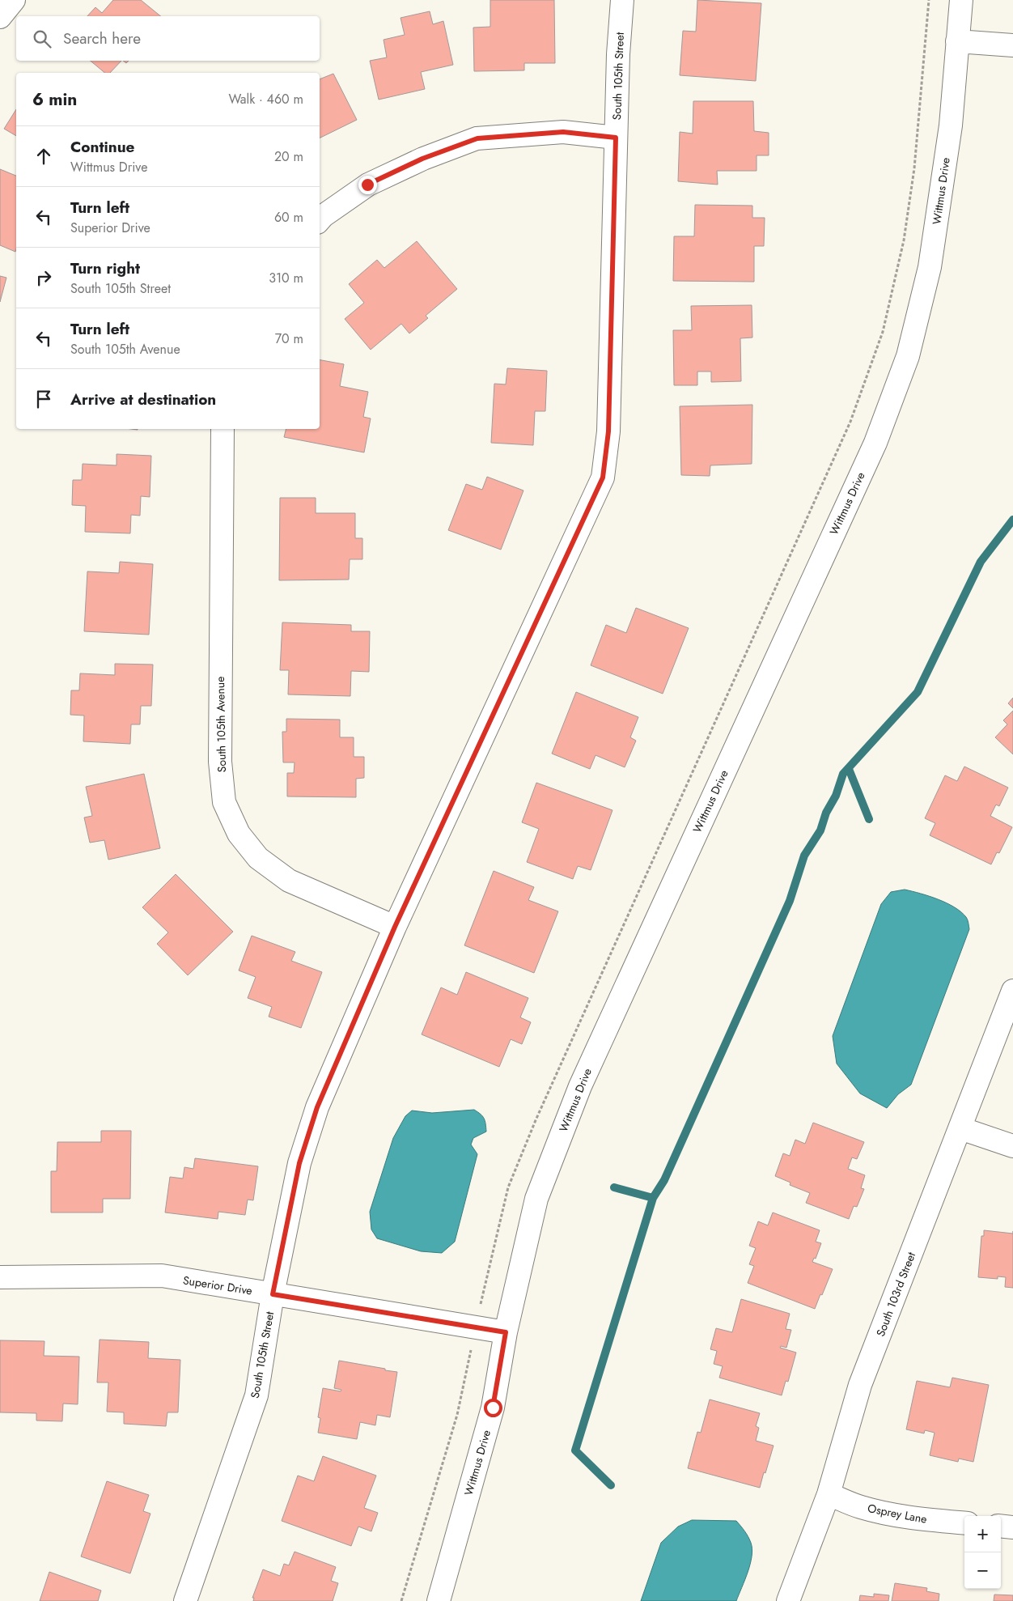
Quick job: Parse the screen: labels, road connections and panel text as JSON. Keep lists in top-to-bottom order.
{
  "streets": {
    "street": [
      "South 105th Street",
      "Wittmus Drive",
      "South 105th Avenue",
      "Superior Drive",
      "South 103rd Street",
      "Osprey Lane"
    ]
  },
  "crossings": [
    ["South 105th Street", "South 105th Avenue"],
    ["South 105th Street", "Superior Drive"],
    ["Wittmus Drive", "Superior Drive"],
    ["South 103rd Street", "Osprey Lane"]
  ],
  "page": {
    "search": "Search here",
    "heading": ["6 min", "Walk · 460 m"],
    "list": [
      ["Continue", "Wittmus Drive", "20 m"],
      ["Turn left", "Superior Drive", "60 m"],
      ["Turn right", "South 105th Street", "310 m"],
      ["Turn left", "South 105th Avenue", "70 m"],
      "Arrive at destination"
    ],
    "map_buttons": ["+", "−"]
  }
}
